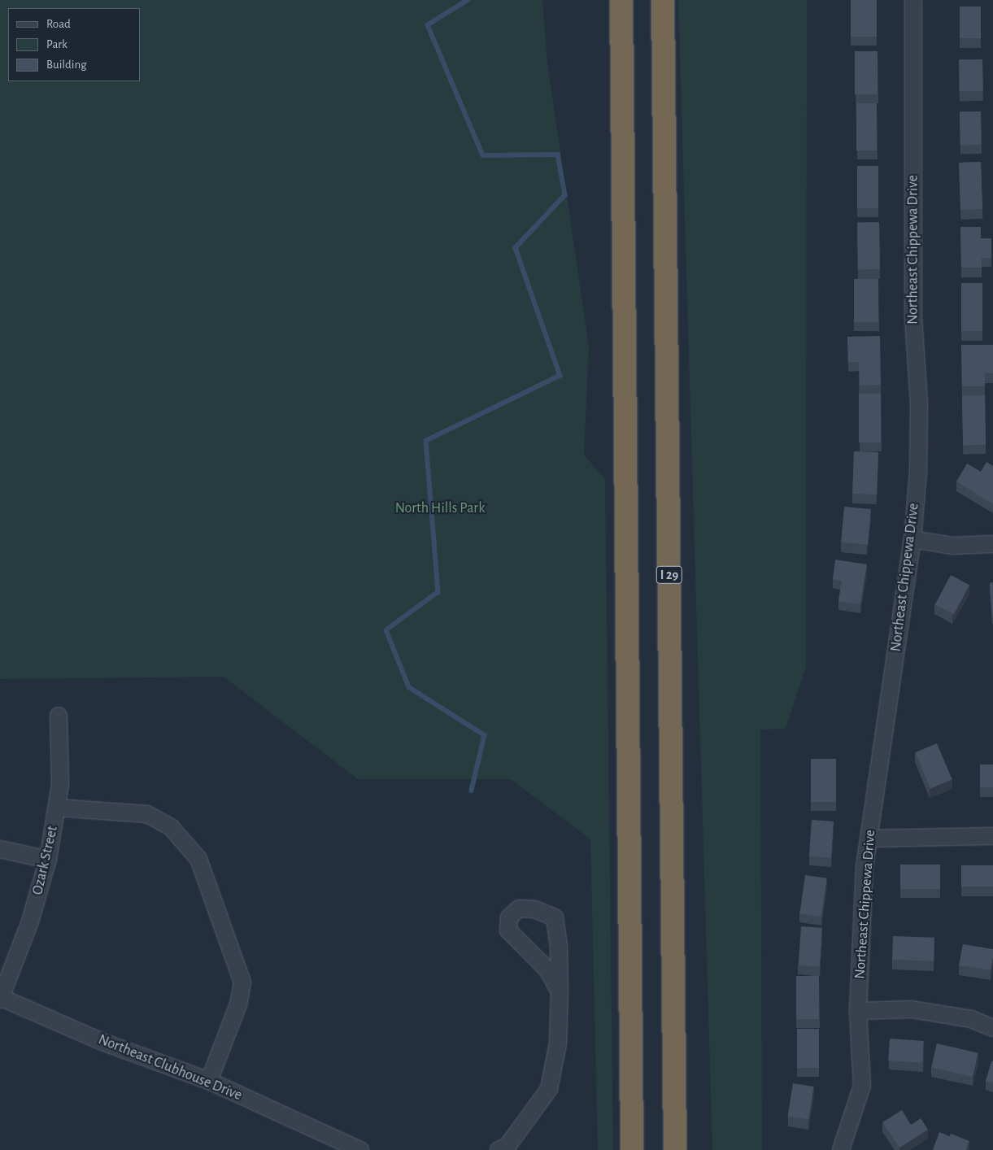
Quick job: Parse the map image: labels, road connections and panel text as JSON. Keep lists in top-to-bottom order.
{
  "streets": {
    "highway": ["I 29"],
    "street": ["Northeast Chippewa Drive", "Ozark Street", "Northeast Clubhouse Drive"]
  },
  "crossings": [
    ["Ozark Street", "Northeast Clubhouse Drive"]
  ],
  "parks": ["North Hills Park"],
  "legend": ["Road", "Park", "Building"]
}
